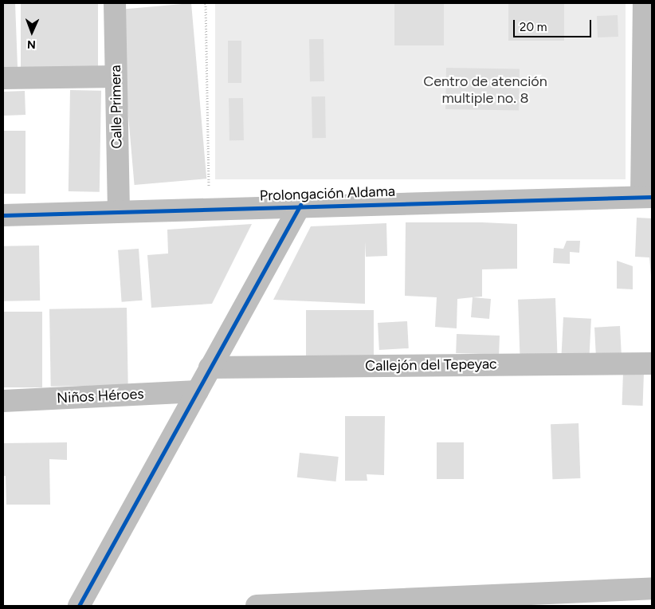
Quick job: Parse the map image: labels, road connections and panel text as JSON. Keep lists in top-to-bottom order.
{
  "streets": {
    "street": [
      "Calle Primera",
      "Prolongación Aldama",
      "Callejón del Tepeyac",
      "Niños Héroes"
    ]
  },
  "crossings": [
    ["Calle Primera", "Prolongación Aldama"]
  ],
  "parks": ["Centro de atención multiple no. 8"],
  "scale_bar": "20 m",
  "north": "bottom"
}
